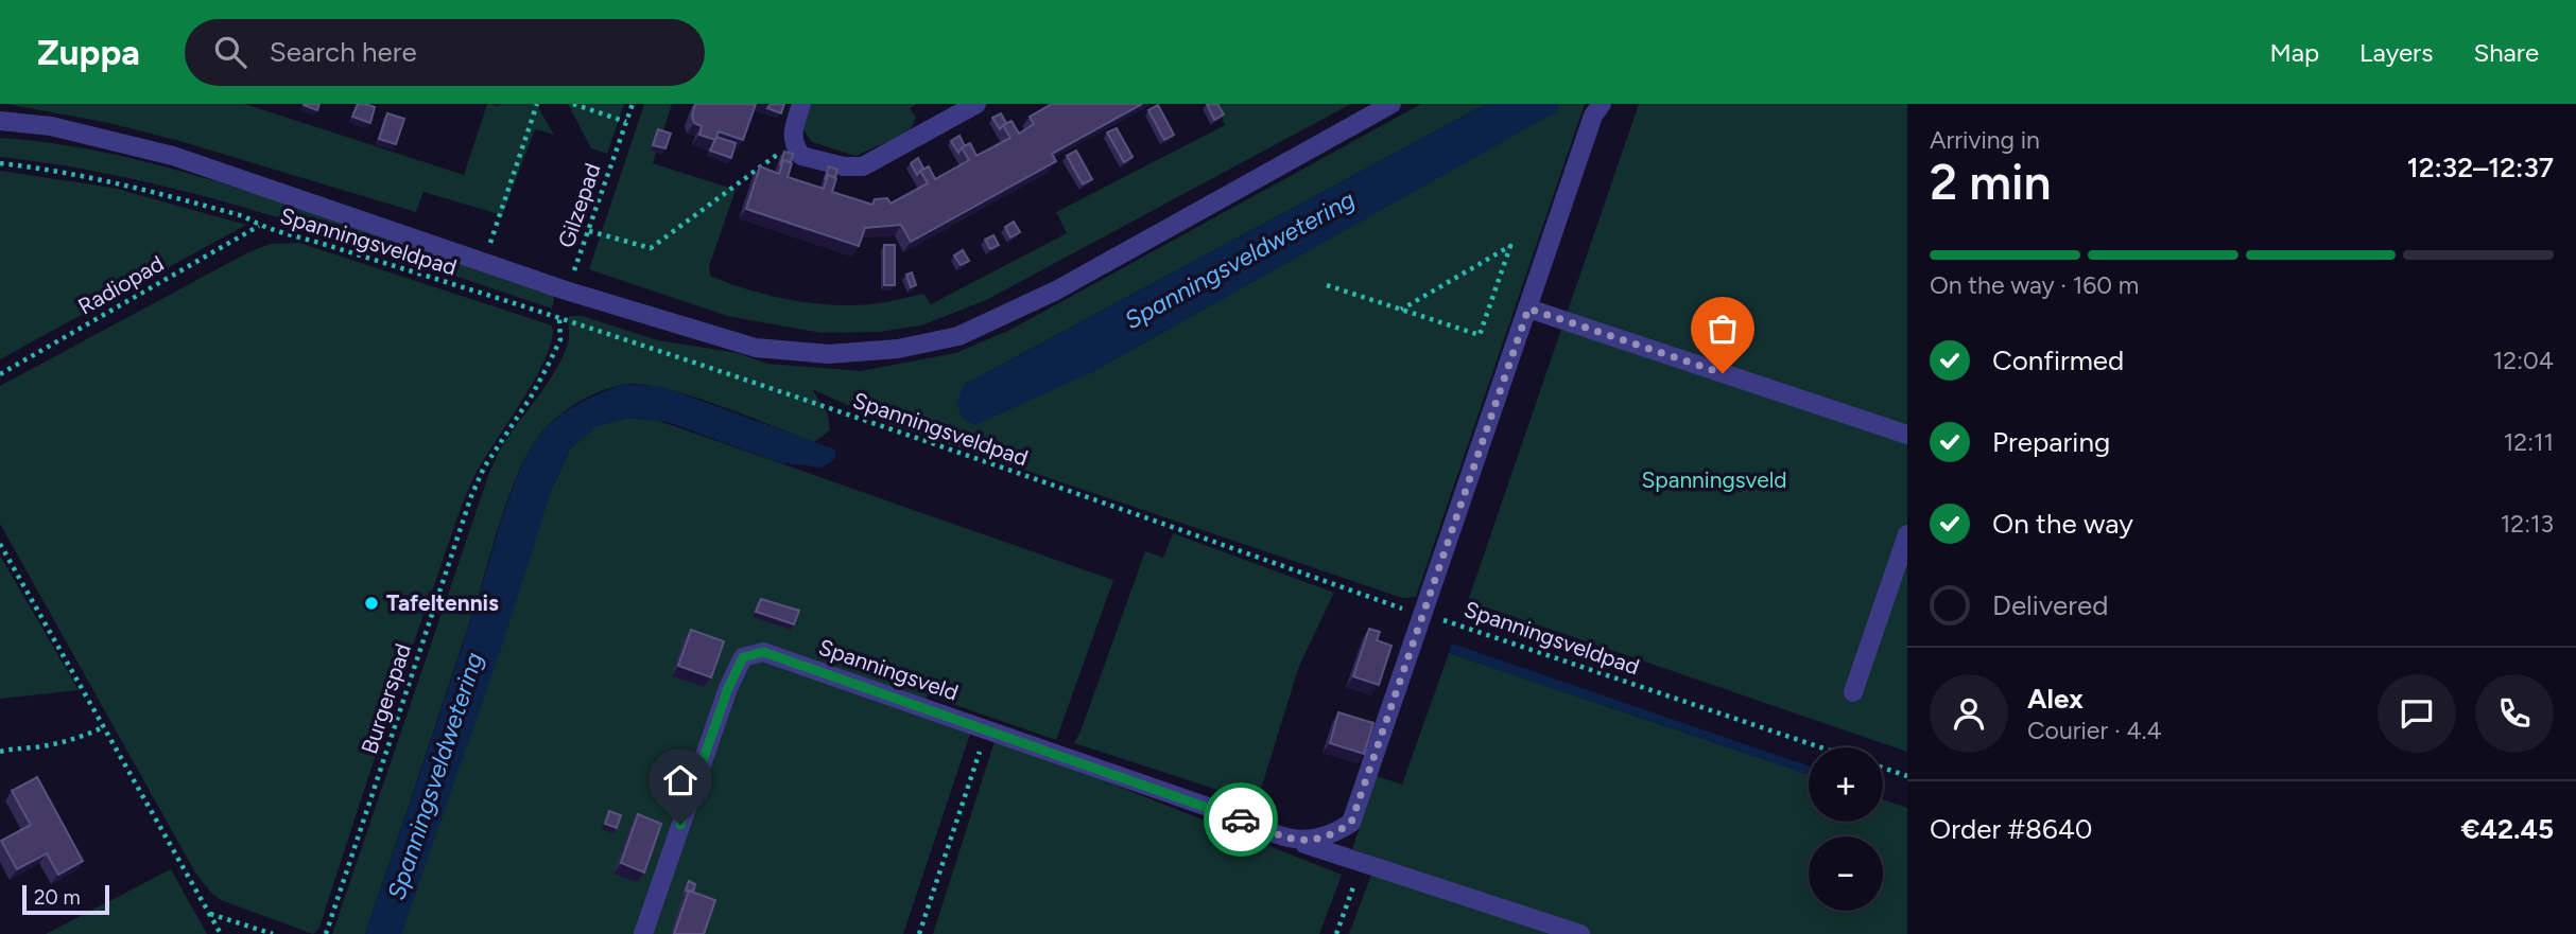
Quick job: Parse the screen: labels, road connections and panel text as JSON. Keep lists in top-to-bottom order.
{
  "streets": {
    "street": ["Spanningsveld"],
    "path": [
      "Gilzepad",
      "Spanningsveldpad",
      "Radiopad",
      "Burgerspad"
    ]
  },
  "crossings": [
    ["Gilzepad", "Spanningsveldpad"],
    ["Gilzepad", "Burgerspad"],
    ["Spanningsveldpad", "Radiopad"],
    ["Spanningsveldpad", "Burgerspad"]
  ],
  "water": ["Spanningsveldwetering"],
  "parks": ["Spanningsveld"],
  "places": ["Tafeltennis"],
  "scale_bar": "20 m",
  "page": {
    "header": "Zuppa",
    "search": "Search here",
    "nav": ["Map", "Layers", "Share"],
    "heading": ["2 min", "Arriving in", "12:32–12:37"],
    "panel": [
      "Alex",
      "Courier · 4.4",
      "Order #8640",
      "€42.45"
    ],
    "bar": "On the way · 160 m",
    "list": [
      ["Confirmed", "12:04"],
      ["Preparing", "12:11"],
      ["On the way", "12:13"],
      "Delivered"
    ],
    "map_buttons": ["+", "−"],
    "scale": "20 m"
  }
}
